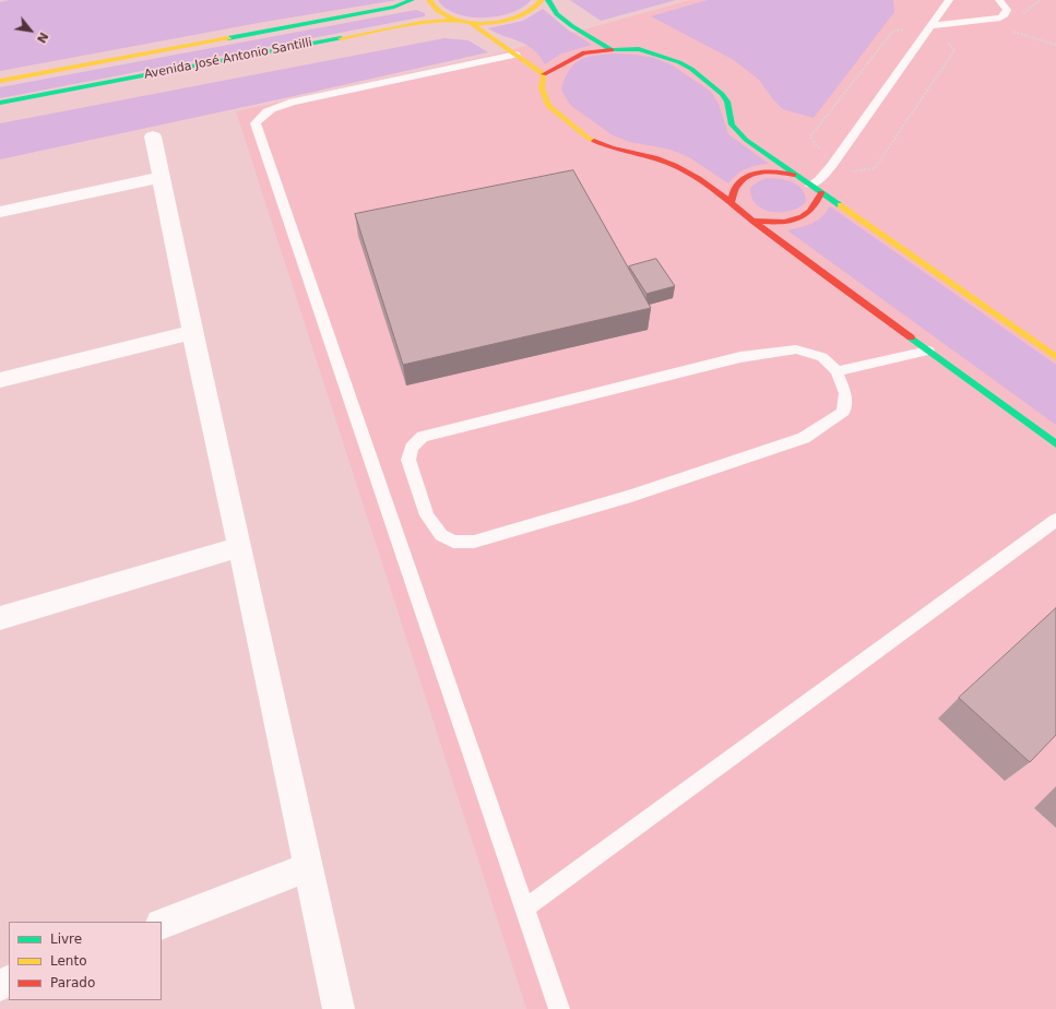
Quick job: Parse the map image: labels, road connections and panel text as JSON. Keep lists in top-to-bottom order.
{
  "streets": {
    "street": ["Avenida José Antonio Santilli"]
  },
  "legend": ["Livre", "Lento", "Parado"],
  "north": "bottom right"
}
